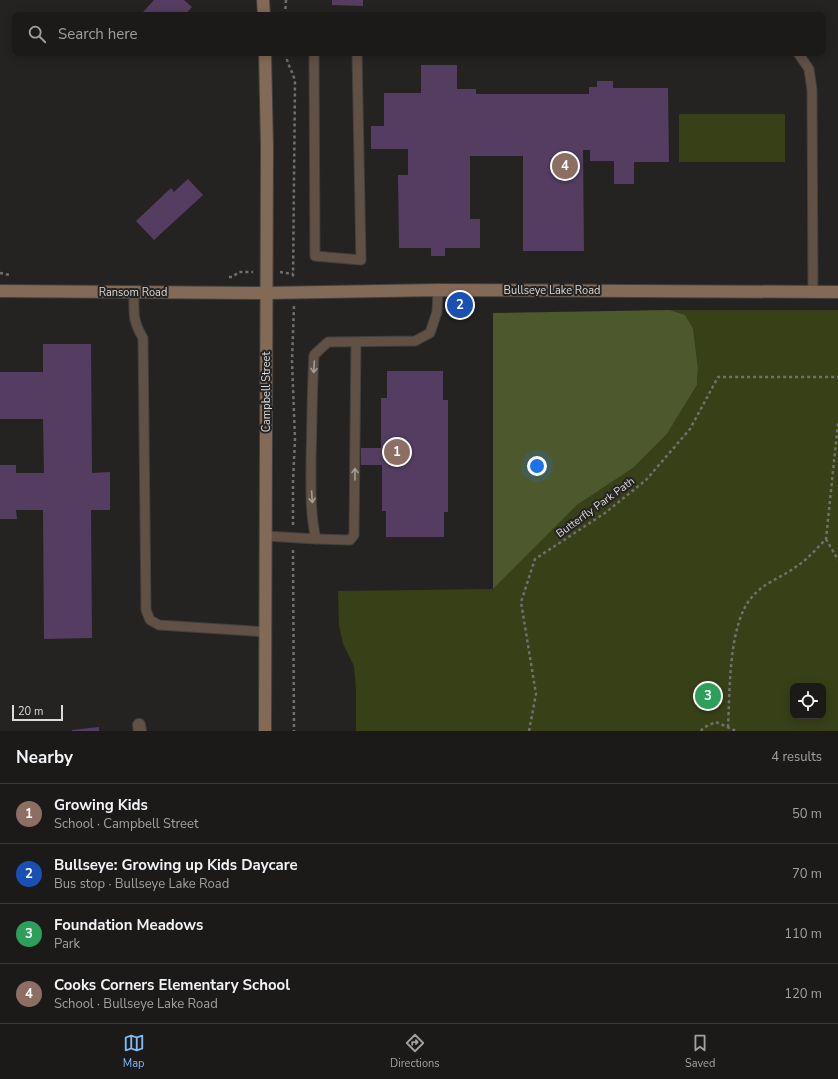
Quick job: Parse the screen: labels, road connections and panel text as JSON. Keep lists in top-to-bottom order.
{
  "streets": {
    "main road": ["Bullseye Lake Road", "Ransom Road", "Campbell Street"],
    "path": ["Butterfly Park Path"]
  },
  "crossings": [
    ["Bullseye Lake Road", "Ransom Road"],
    ["Bullseye Lake Road", "Campbell Street"],
    ["Ransom Road", "Campbell Street"]
  ],
  "scale_bar": "20 m",
  "page": {
    "search": "Search here",
    "pins": [
      "4",
      "2",
      "1",
      "3"
    ],
    "scale": "20 m",
    "heading": ["Nearby", "4 results"],
    "list": [
      {
        "mark": "1",
        "name": "Growing Kids",
        "note": "School · Campbell Street",
        "value": "50 m"
      },
      {
        "mark": "2",
        "name": "Bullseye: Growing up Kids Daycare",
        "note": "Bus stop · Bullseye Lake Road",
        "value": "70 m"
      },
      {
        "mark": "3",
        "name": "Foundation Meadows",
        "note": "Park",
        "value": "110 m"
      },
      {
        "mark": "4",
        "name": "Cooks Corners Elementary School",
        "note": "School · Bullseye Lake Road",
        "value": "120 m"
      }
    ],
    "nav": ["Map", "Directions", "Saved"]
  }
}
